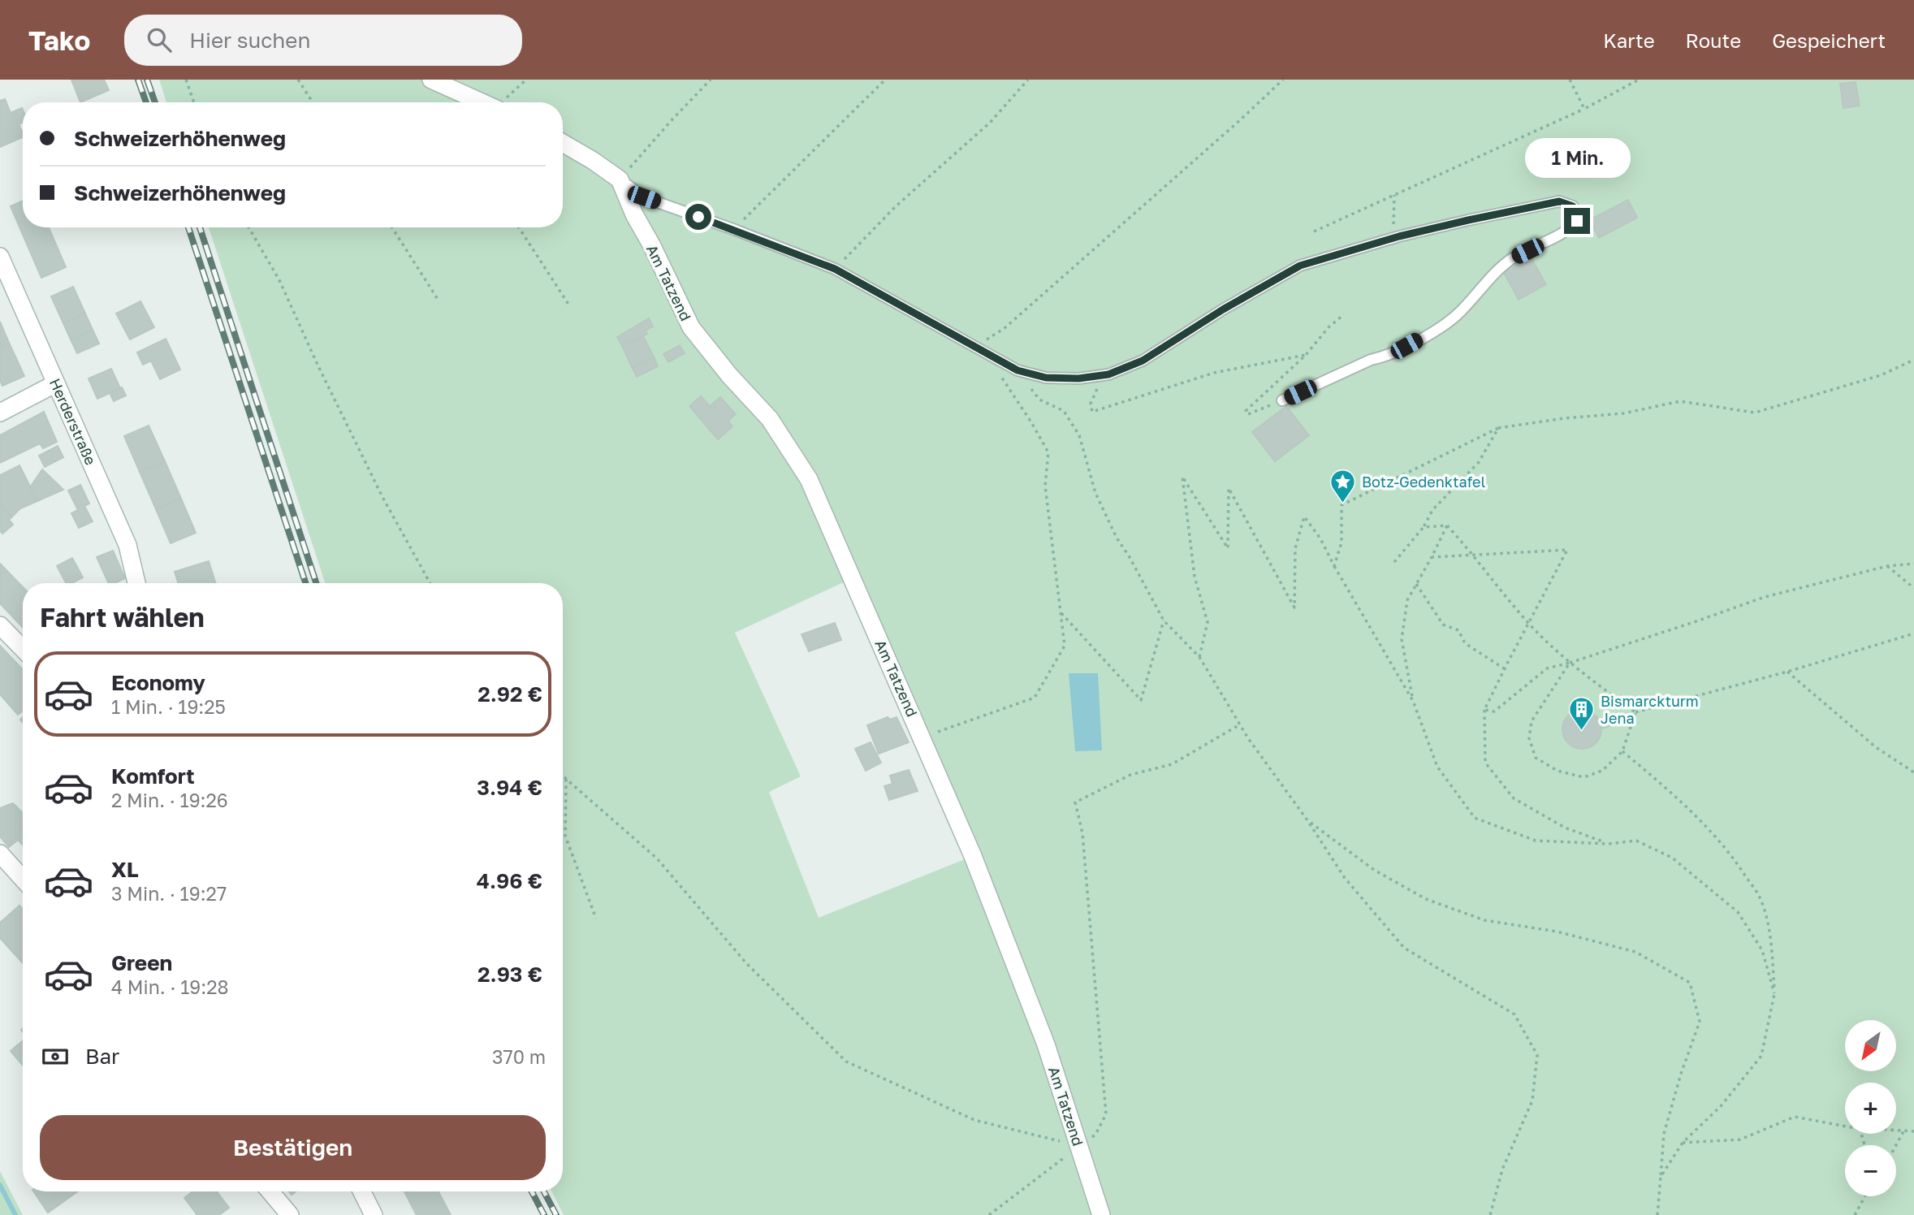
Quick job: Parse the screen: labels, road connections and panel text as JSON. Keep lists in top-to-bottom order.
{
  "streets": {
    "street": ["Am Tatzend", "Herderstraße"]
  },
  "places": {
    "place": ["Botz-Gedenktafel"],
    "building": ["Bismarckturm Jena"]
  },
  "north": "bottom left",
  "page": {
    "header": "Tako",
    "search": "Hier suchen",
    "nav": ["Karte", "Route", "Gespeichert"],
    "banner": ["Schweizerhöhenweg", "Schweizerhöhenweg"],
    "bubble": "1 Min.",
    "heading": "Fahrt wählen",
    "list": [
      {
        "name": "Economy",
        "note": "1 Min. · 19:25",
        "value": "2.92 €"
      },
      {
        "name": "Komfort",
        "note": "2 Min. · 19:26",
        "value": "3.94 €"
      },
      {
        "name": "XL",
        "note": "3 Min. · 19:27",
        "value": "4.96 €"
      },
      {
        "name": "Green",
        "note": "4 Min. · 19:28",
        "value": "2.93 €"
      }
    ],
    "map_buttons": ["+", "−"],
    "pay": ["Bar", "370 m"],
    "buttons": "Bestätigen"
  }
}
